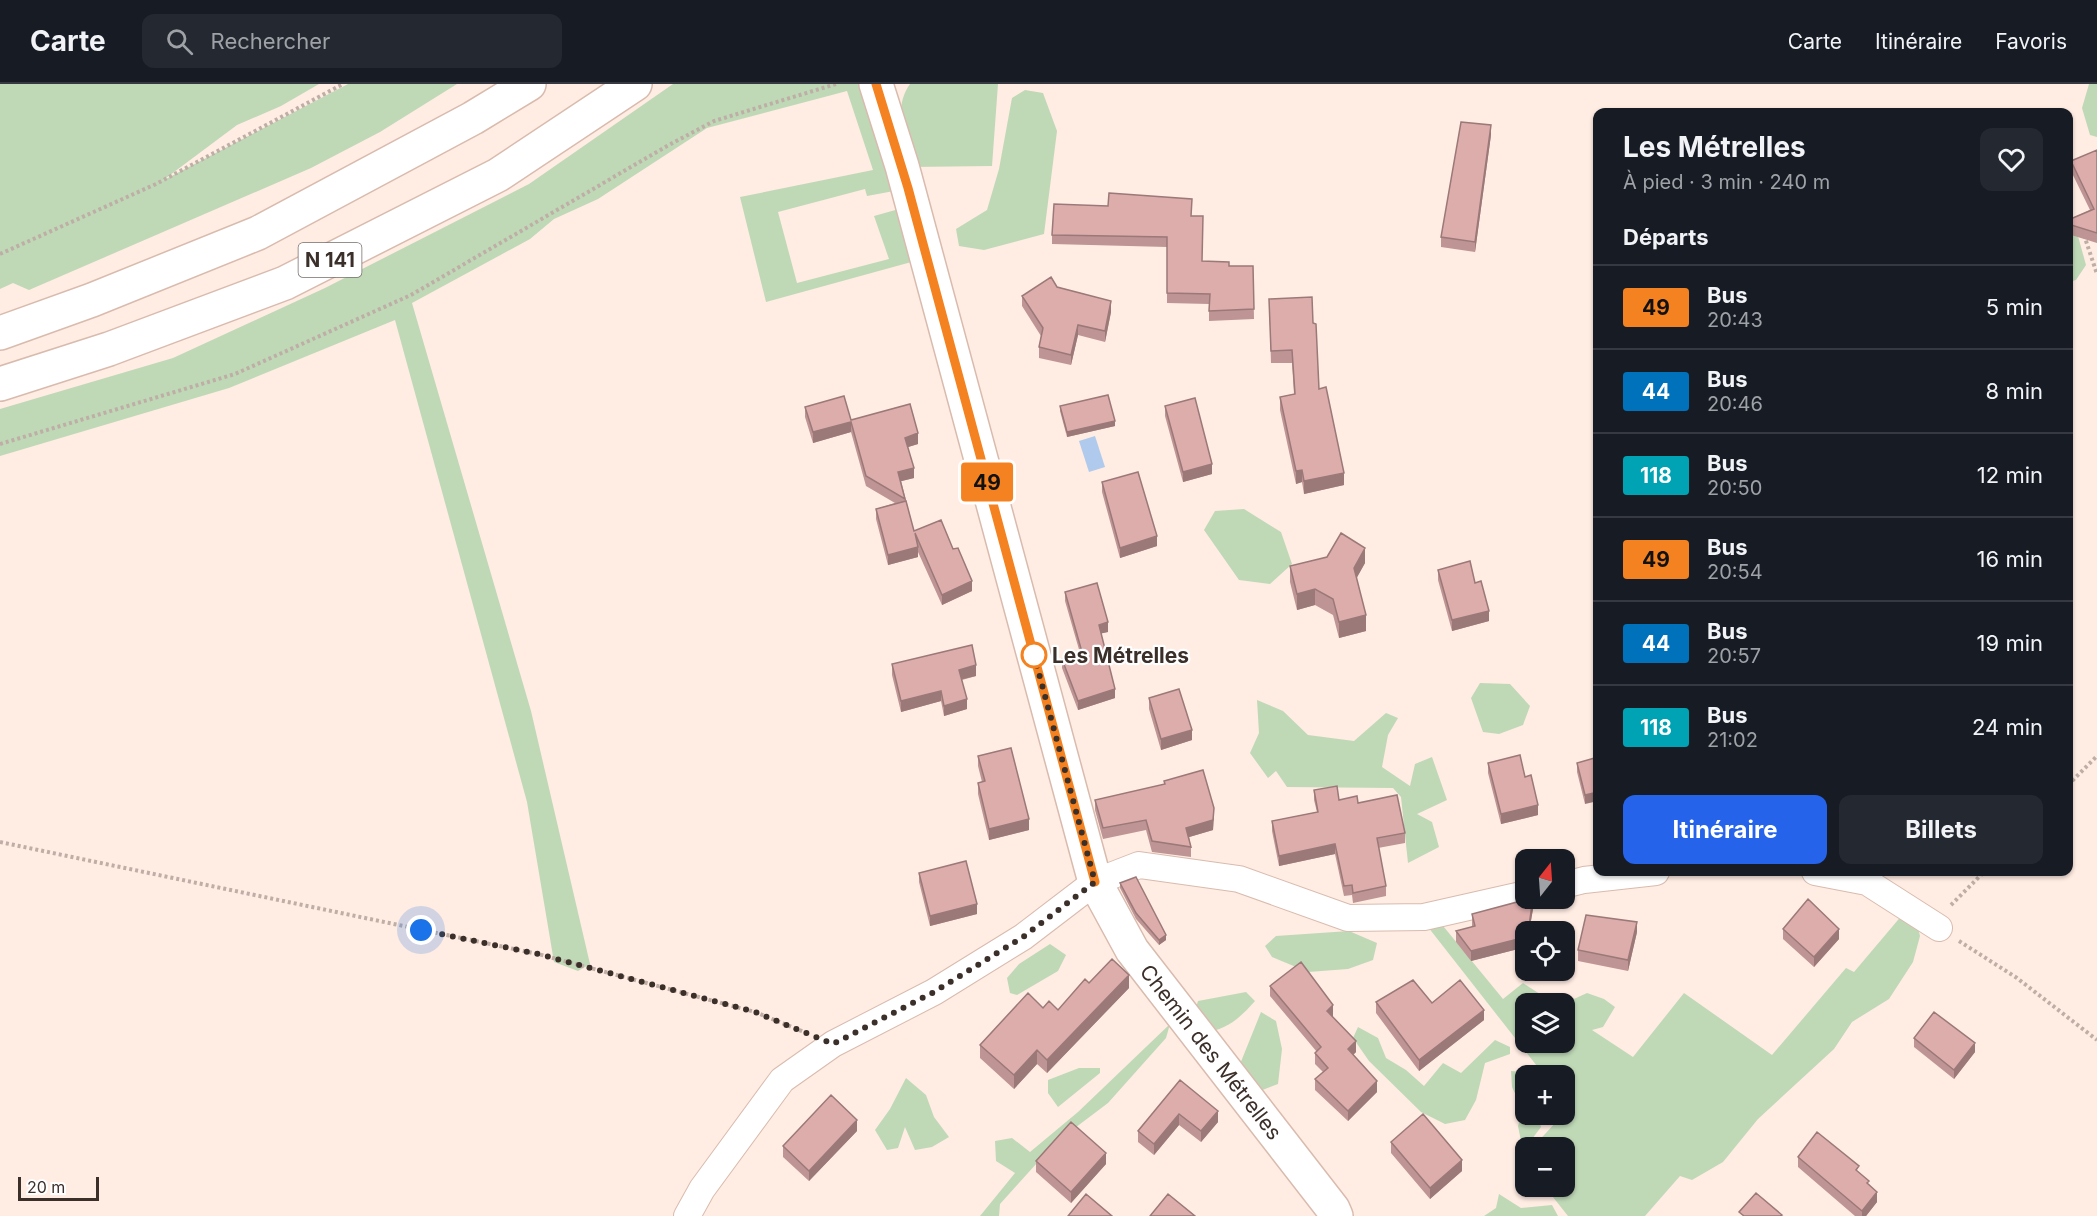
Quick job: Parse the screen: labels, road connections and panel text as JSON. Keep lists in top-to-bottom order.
{
  "streets": {
    "main road": ["N 141", "Chemin des Métrelles"]
  },
  "places": ["Les Métrelles"],
  "lines": ["bus line 49"],
  "scale_bar": "20 m",
  "north": "top",
  "page": {
    "header": "Carte",
    "search": "Rechercher",
    "nav": ["Carte", "Itinéraire", "Favoris"],
    "on_map": "49",
    "heading": [
      ["Les Métrelles", "À pied · 3 min · 240 m"],
      "Départs"
    ],
    "list": [
      {
        "mark": "49",
        "name": "Bus",
        "note": "20:43",
        "value": "5 min"
      },
      {
        "mark": "44",
        "name": "Bus",
        "note": "20:46",
        "value": "8 min"
      },
      {
        "mark": "118",
        "name": "Bus",
        "note": "20:50",
        "value": "12 min"
      },
      {
        "mark": "49",
        "name": "Bus",
        "note": "20:54",
        "value": "16 min"
      },
      {
        "mark": "44",
        "name": "Bus",
        "note": "20:57",
        "value": "19 min"
      },
      {
        "mark": "118",
        "name": "Bus",
        "note": "21:02",
        "value": "24 min"
      }
    ],
    "buttons": ["Itinéraire", "Billets"],
    "map_buttons": ["+", "−"],
    "scale": "20 m"
  }
}
